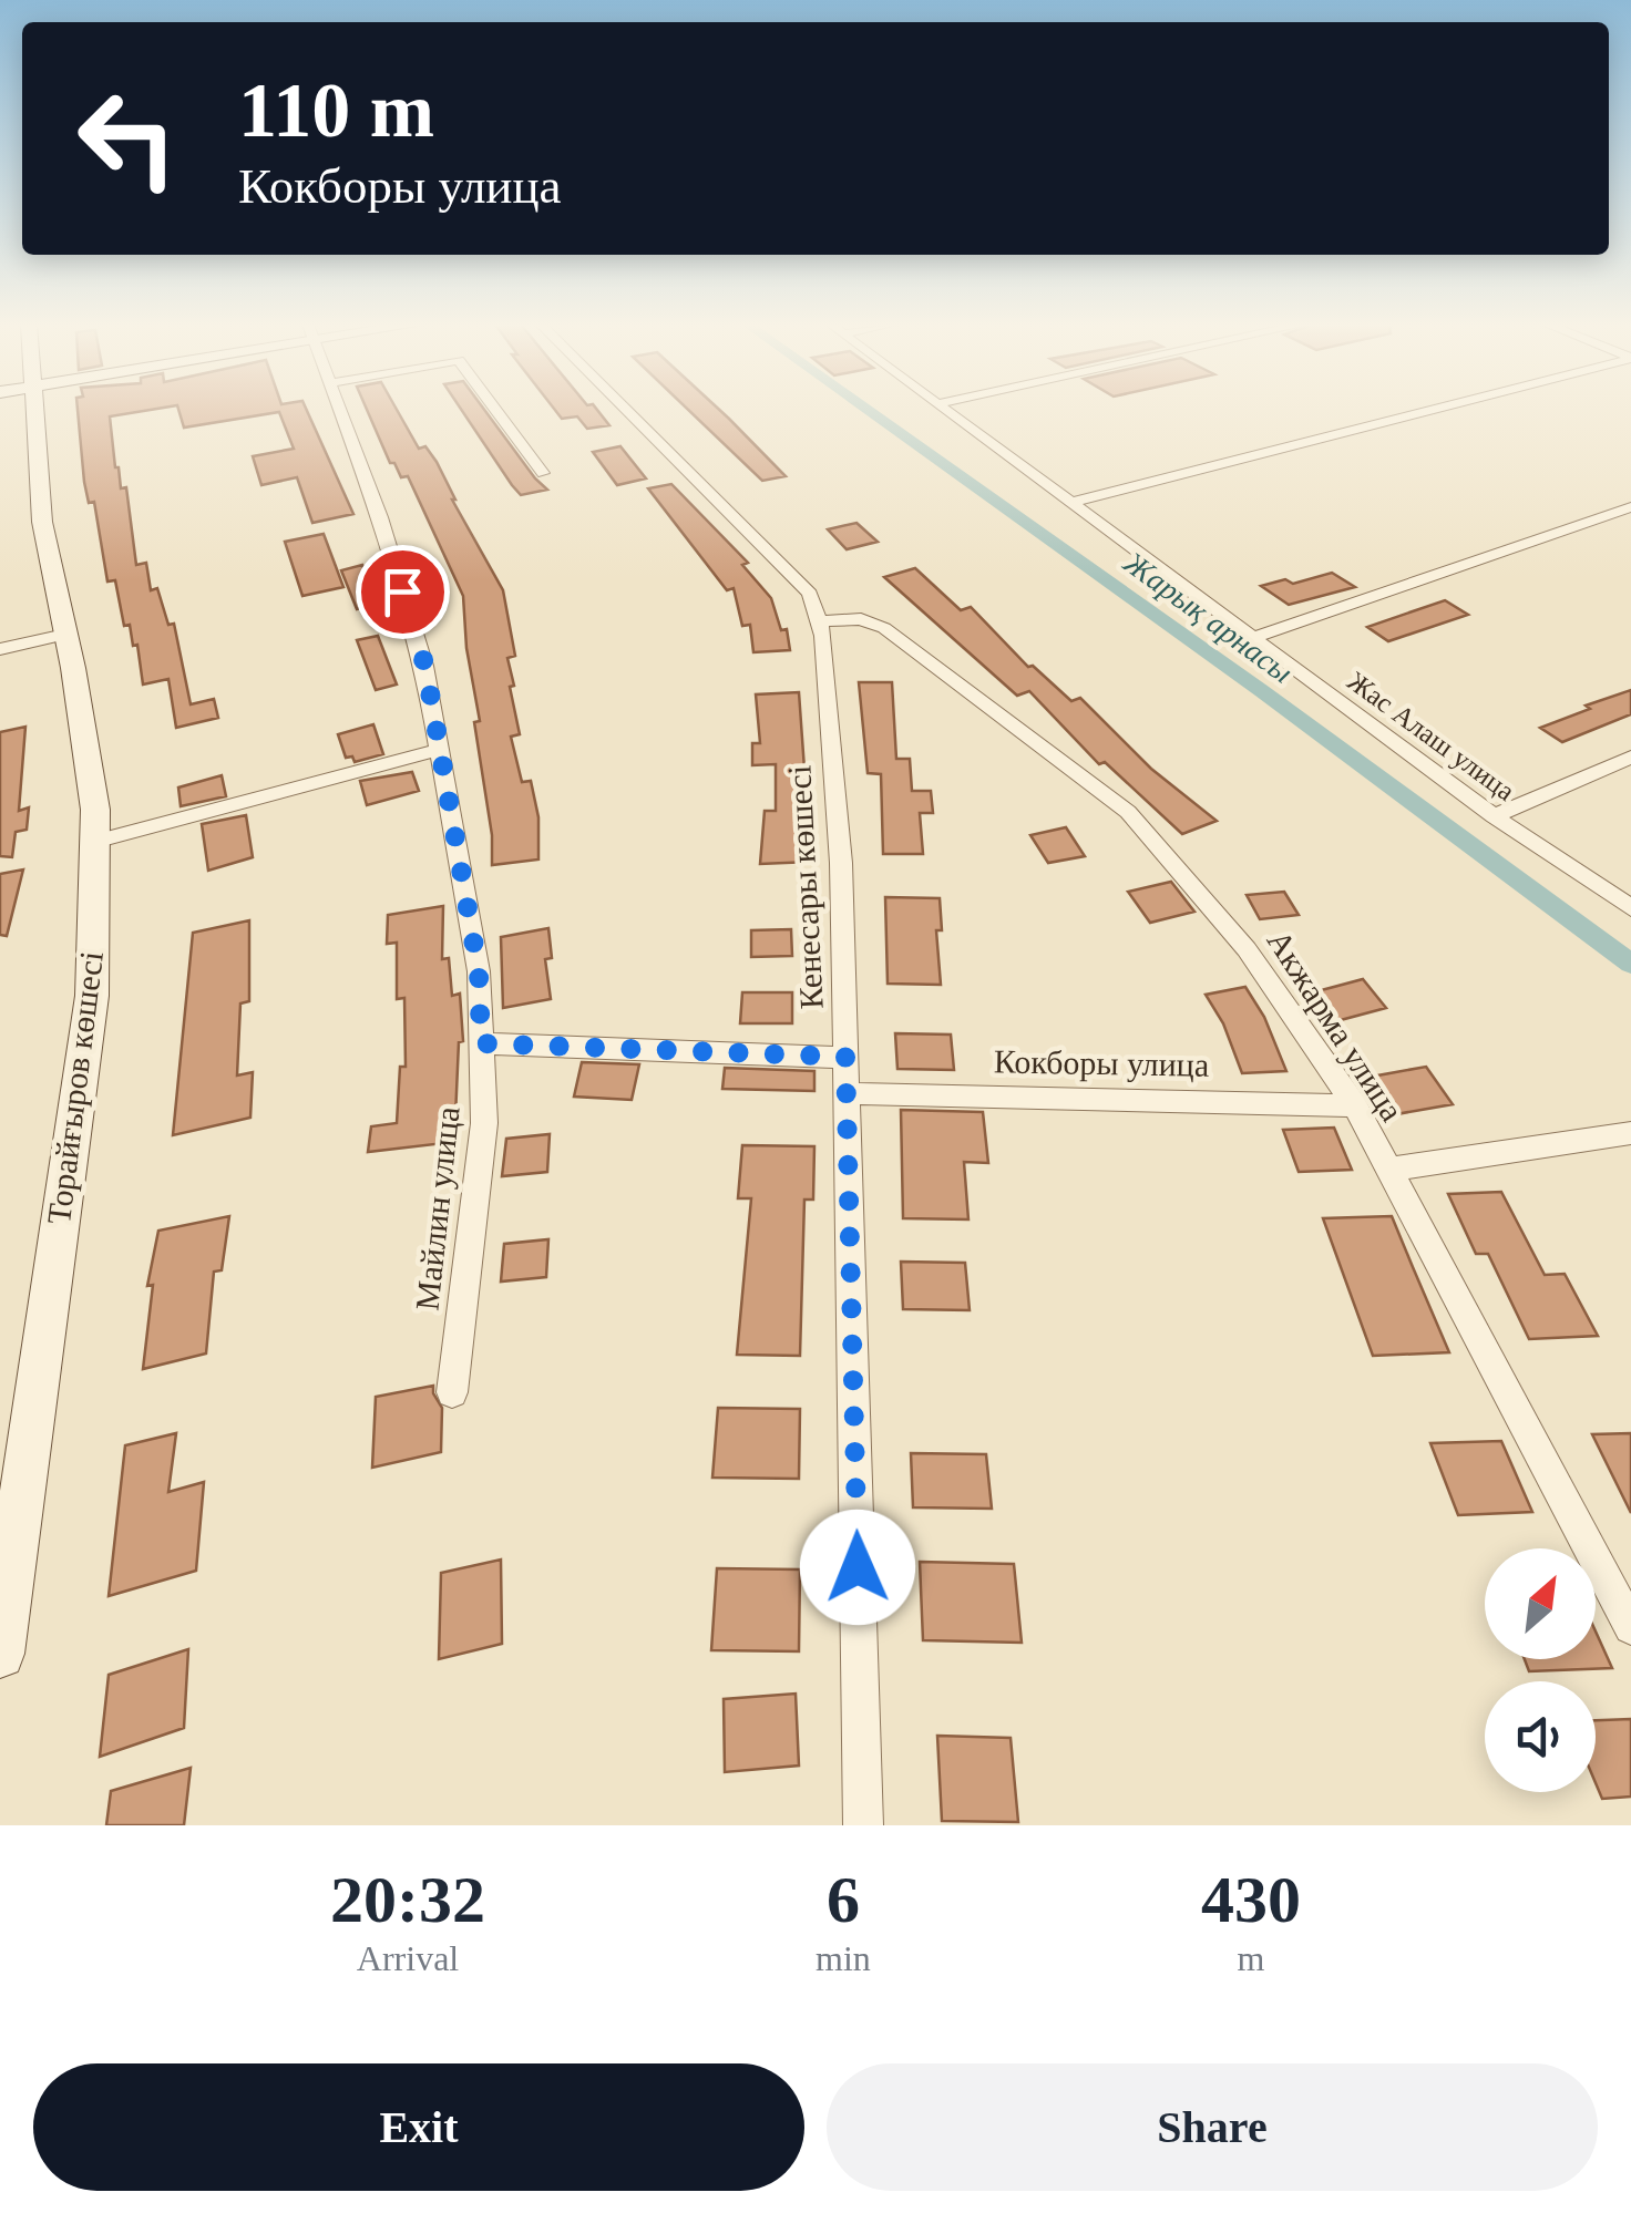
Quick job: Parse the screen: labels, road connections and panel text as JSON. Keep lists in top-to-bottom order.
{
  "streets": {
    "street": [
      "Жас Алаш улица",
      "Кенесары көшесі",
      "Акжарма улица",
      "Кокборы улица",
      "Торайғыров көшесі",
      "Майлин улица"
    ]
  },
  "crossings": [
    ["Кенесары көшесі", "Акжарма улица"],
    ["Кенесары көшесі", "Кокборы улица"],
    ["Акжарма улица", "Кокборы улица"]
  ],
  "water": ["Жарық арнасы"],
  "north": "top right",
  "page": {
    "turn": ["110 m", "Кокборы улица"],
    "eta": [
      "20:32",
      "Arrival",
      "6",
      "min",
      "430",
      "m"
    ],
    "buttons": ["Exit", "Share"]
  }
}
